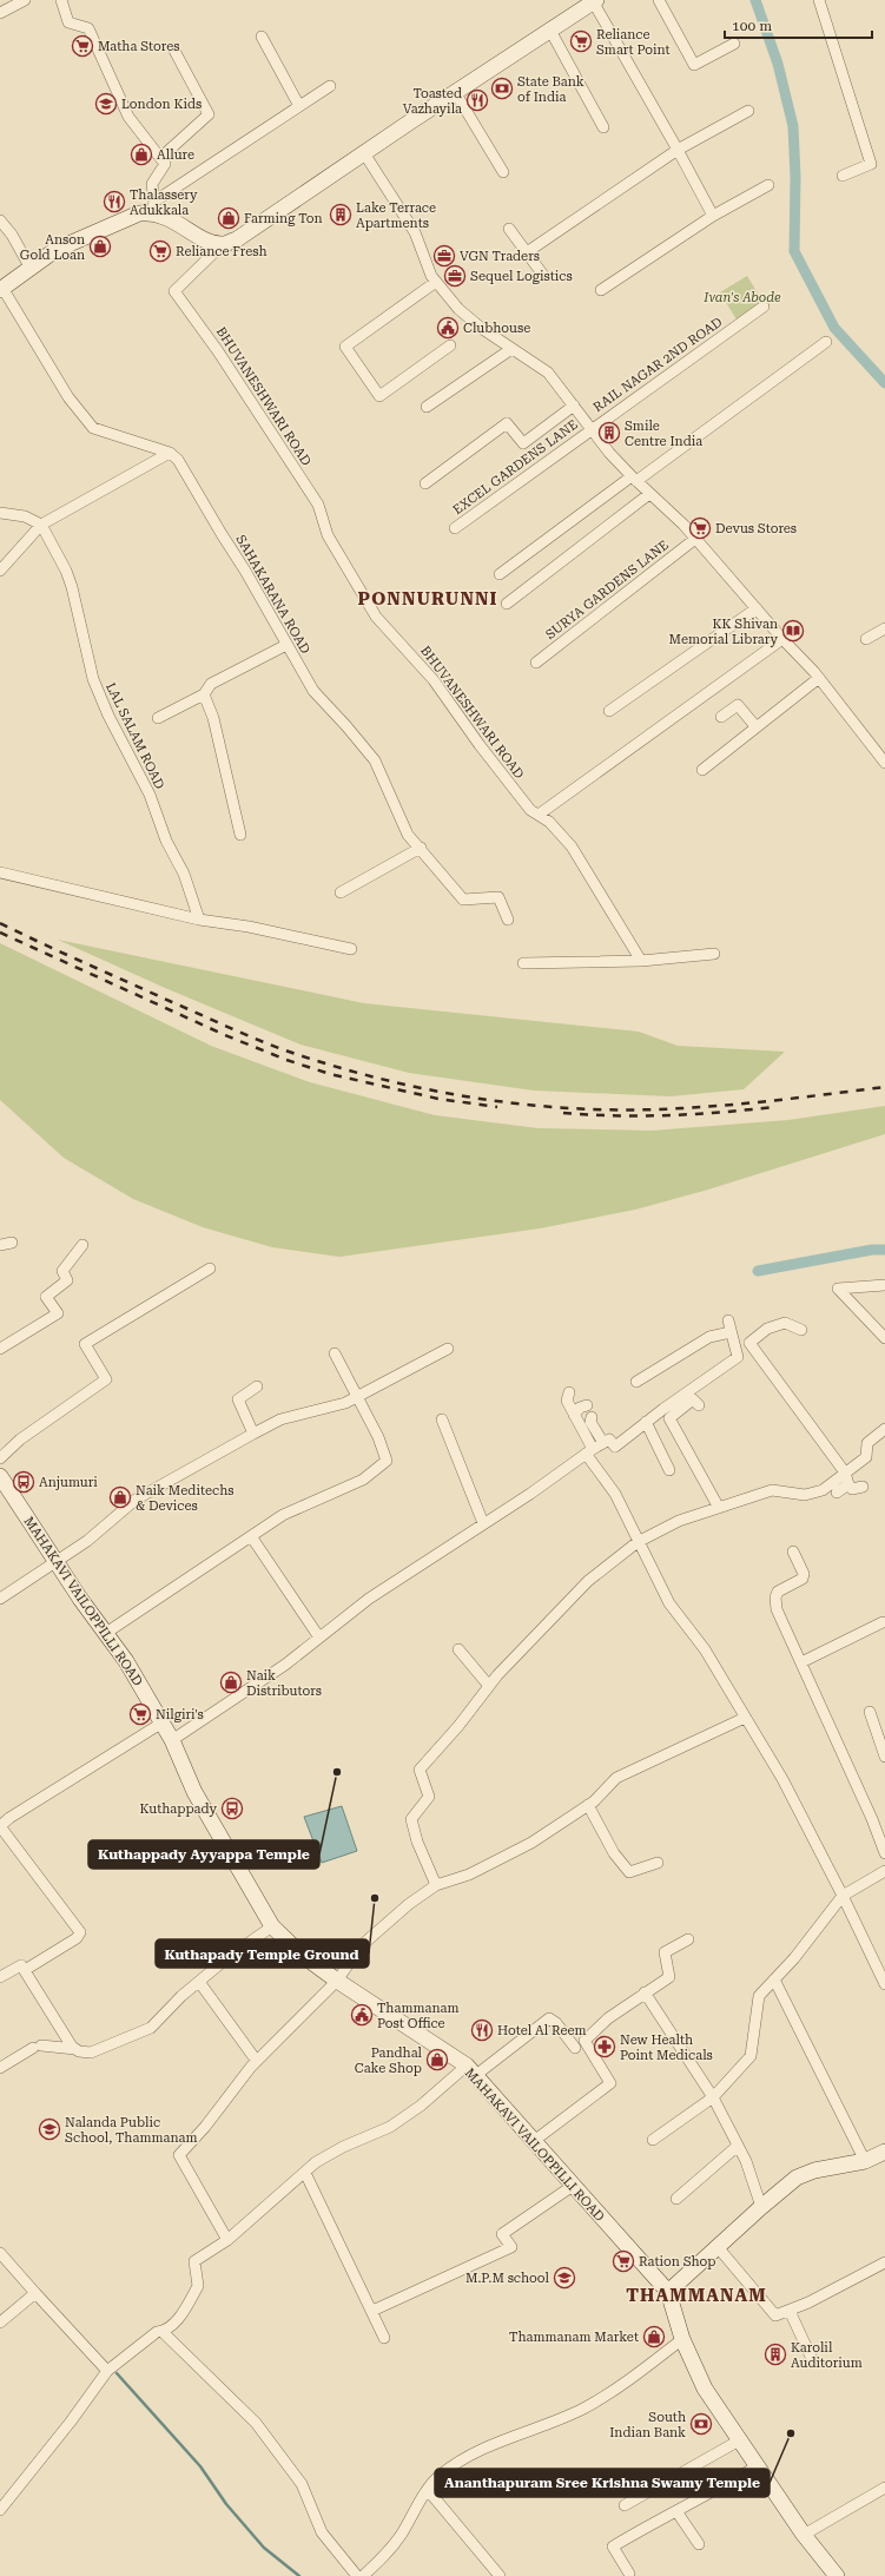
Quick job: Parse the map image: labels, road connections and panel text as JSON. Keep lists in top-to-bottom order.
{
  "streets": {
    "main road": ["MAHAKAVI VAILOPPILLI ROAD"],
    "street": [
      "RAIL NAGAR 2ND ROAD",
      "BHUVANESHWARI ROAD",
      "EXCEL GARDENS LANE",
      "SURYA GARDENS LANE",
      "SAHAKARANA ROAD",
      "LAL SALAM ROAD"
    ]
  },
  "crossings": [
    ["RAIL NAGAR 2ND ROAD", "EXCEL GARDENS LANE"]
  ],
  "districts": ["PONNURUNNI", "THAMMANAM"],
  "parks": ["Ivan's Abode"],
  "places": {
    "supermarket": [
      "Reliance Smart Point",
      "Matha Stores",
      "Reliance Fresh",
      "Devus Stores",
      "Nilgiri's",
      "Ration Shop"
    ],
    "bank": ["State Bank of India", "South Indian Bank"],
    "restaurant": ["Toasted Vazhayila", "Thalassery Adukkala", "Hotel Al Reem"],
    "school or university": ["London Kids", "Nalanda Public School, Thammanam", "M.P.M school"],
    "shop": [
      "Allure",
      "Farming Ton",
      "Anson Gold Loan",
      "Naik Meditechs & Devices",
      "Naik Distributors",
      "Pandhal Cake Shop",
      "Thammanam Market"
    ],
    "building": ["Lake Terrace Apartments", "Smile Centre India", "Karolil Auditorium"],
    "office": ["VGN Traders", "Sequel Logistics"],
    "public building": ["Clubhouse", "Thammanam Post Office"],
    "library": ["KK Shivan Memorial Library"],
    "bus stop": ["Anjumuri", "Kuthappady"],
    "other": ["Kuthappady Ayyappa Temple", "Kuthapady Temple Ground", "Ananthapuram Sree Krishna Swamy Temple"],
    "pharmacy": ["New Health Point Medicals"]
  },
  "scale_bar": "100 m"
}
